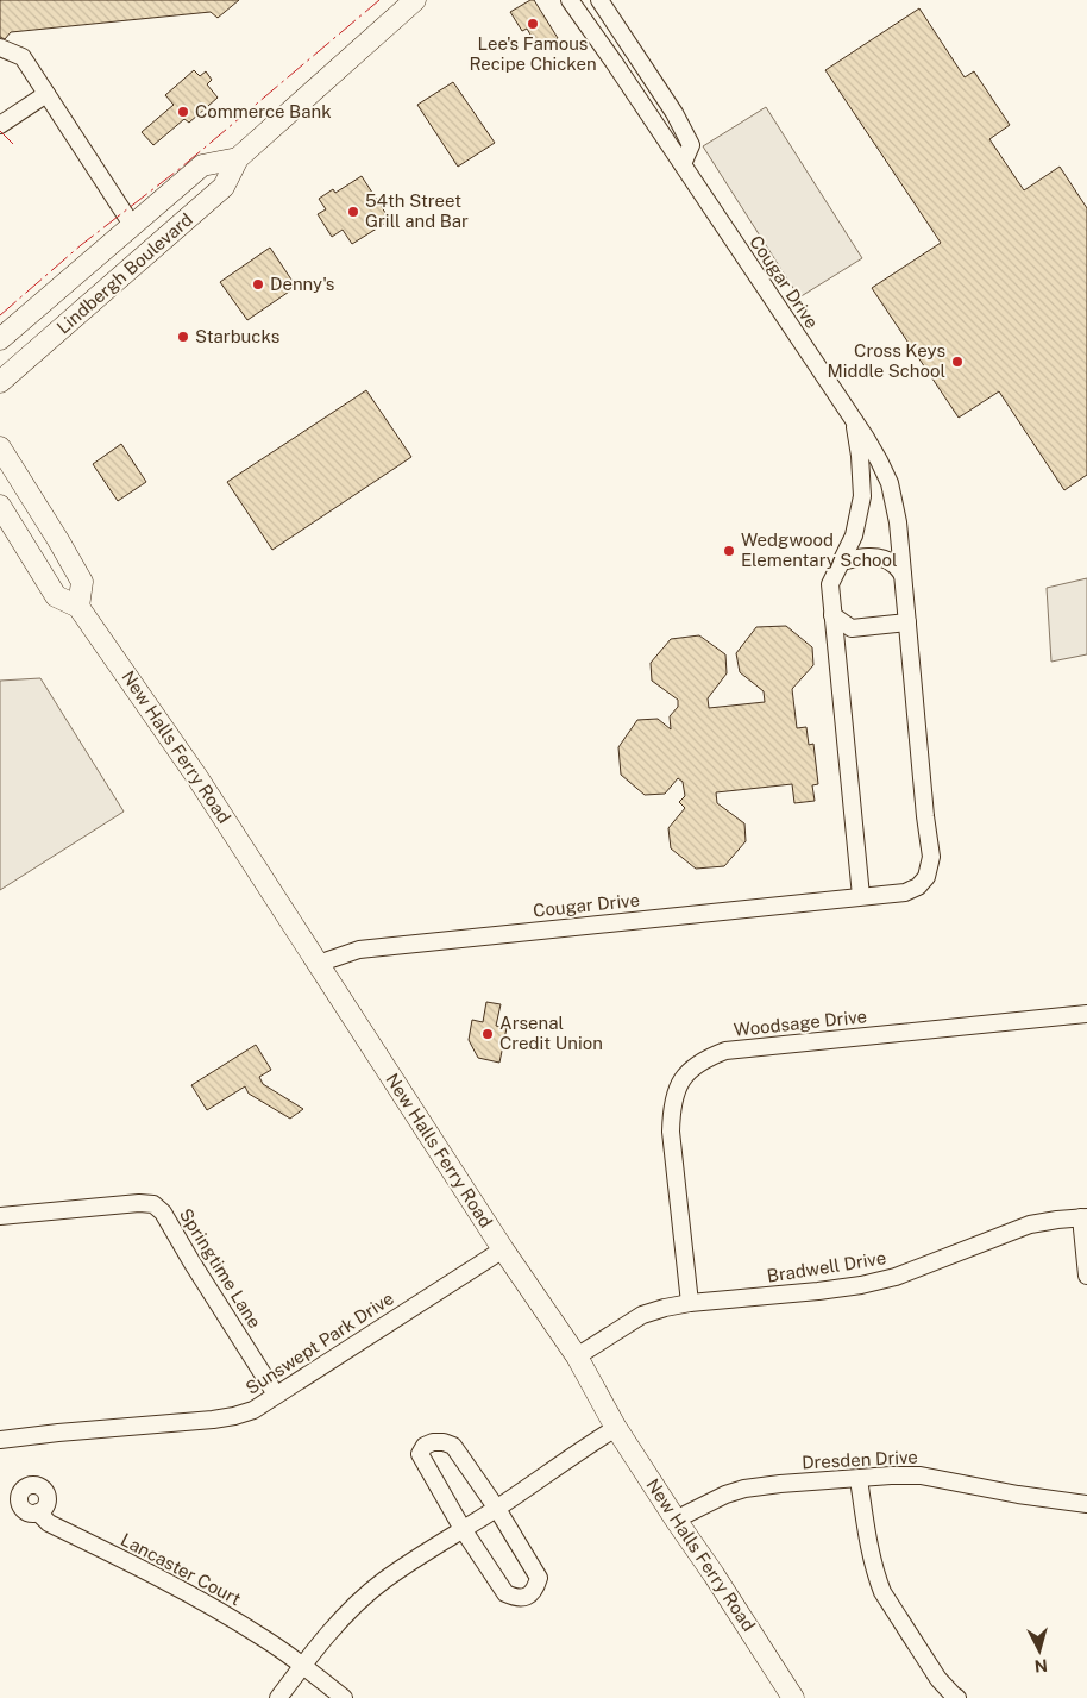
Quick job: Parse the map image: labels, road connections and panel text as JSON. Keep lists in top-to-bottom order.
{
  "streets": {
    "main road": ["Lindbergh Boulevard", "New Halls Ferry Road"],
    "street": [
      "Cougar Drive",
      "Woodsage Drive",
      "Bradwell Drive",
      "Springtime Lane",
      "Sunswept Park Drive",
      "Dresden Drive",
      "Lancaster Court"
    ]
  },
  "crossings": [
    ["Cougar Drive", "New Halls Ferry Road"],
    ["New Halls Ferry Road", "Bradwell Drive"],
    ["New Halls Ferry Road", "Sunswept Park Drive"],
    ["New Halls Ferry Road", "Dresden Drive"],
    ["Woodsage Drive", "Bradwell Drive"],
    ["Springtime Lane", "Sunswept Park Drive"]
  ],
  "places": [
    "Lee's Famous Recipe Chicken",
    "Commerce Bank",
    "54th Street Grill and Bar",
    "Denny's",
    "Starbucks",
    "Cross Keys Middle School",
    "Wedgwood Elementary School",
    "Arsenal Credit Union"
  ],
  "north": "bottom"
}
